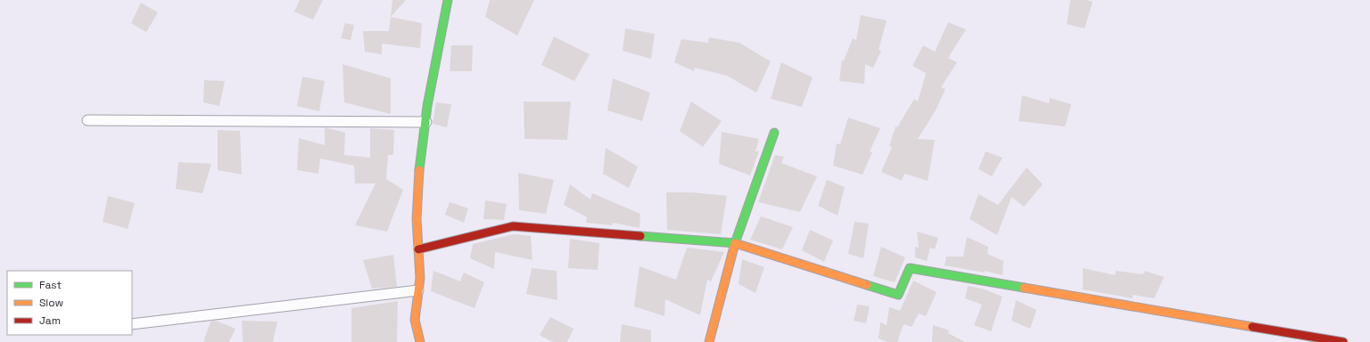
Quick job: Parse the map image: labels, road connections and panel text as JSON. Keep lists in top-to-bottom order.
{
  "legend": ["Fast", "Slow", "Jam"]
}
